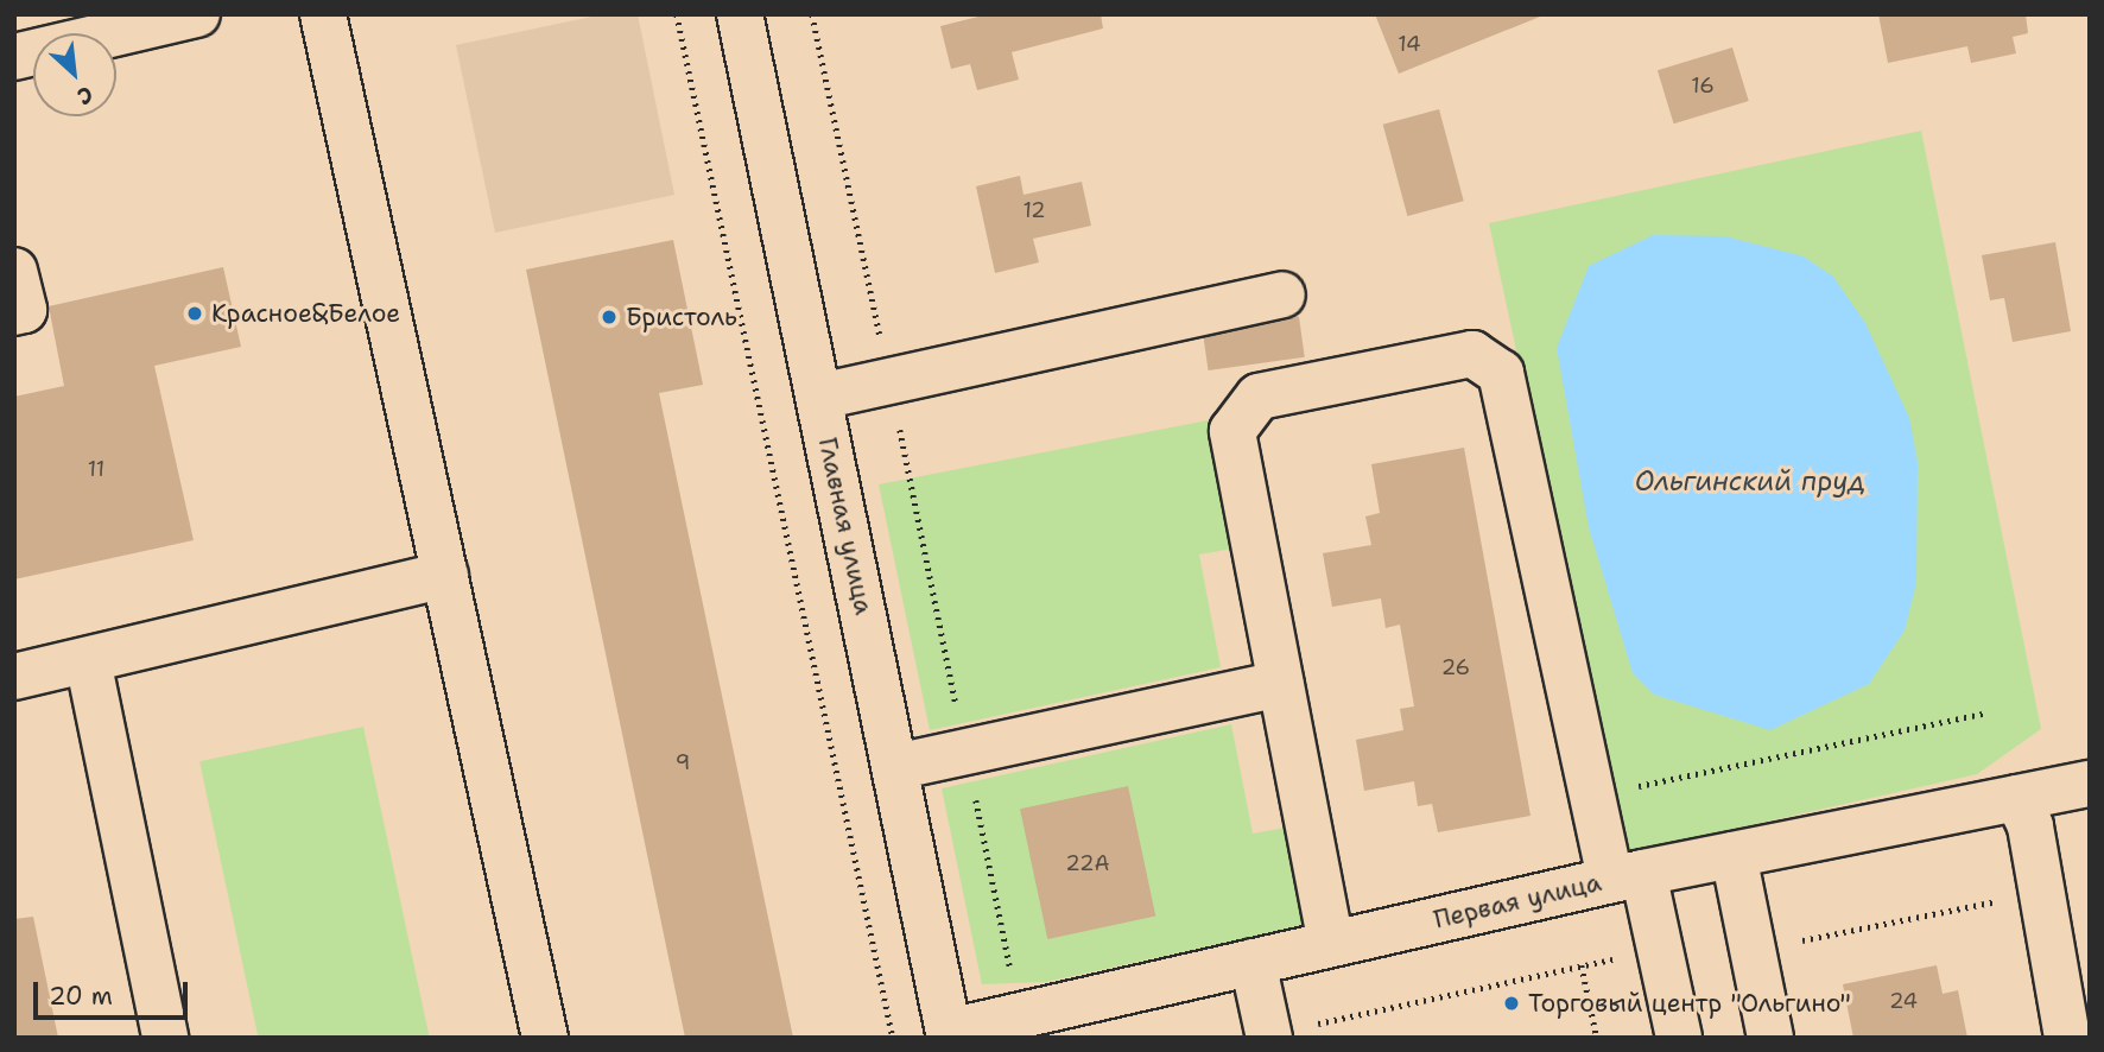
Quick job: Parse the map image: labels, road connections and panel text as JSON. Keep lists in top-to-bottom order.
{
  "streets": {
    "street": ["Главная улица", "Первая улица"]
  },
  "crossings": [
    ["Главная улица", "Первая улица"]
  ],
  "water": ["Ольгинский пруд"],
  "places": ["Красное&Белое", "Бристоль", "Торговый центр \"Ольгино\""],
  "house_numbers": [
    "14",
    "16",
    "12",
    "11",
    "26",
    "9",
    "22А",
    "24"
  ],
  "scale_bar": "20 m",
  "north": "bottom right"
}
